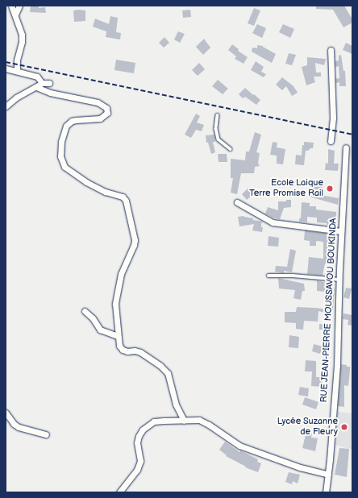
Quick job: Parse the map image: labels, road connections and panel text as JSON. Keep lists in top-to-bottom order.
{
  "streets": {
    "street": ["RUE JEAN-PIERRE MOUSSAVOU BOUKINDA"]
  },
  "places": ["Ecole Laique Terre Promise Rail", "Lycée Suzanne de Fleury"]
}
